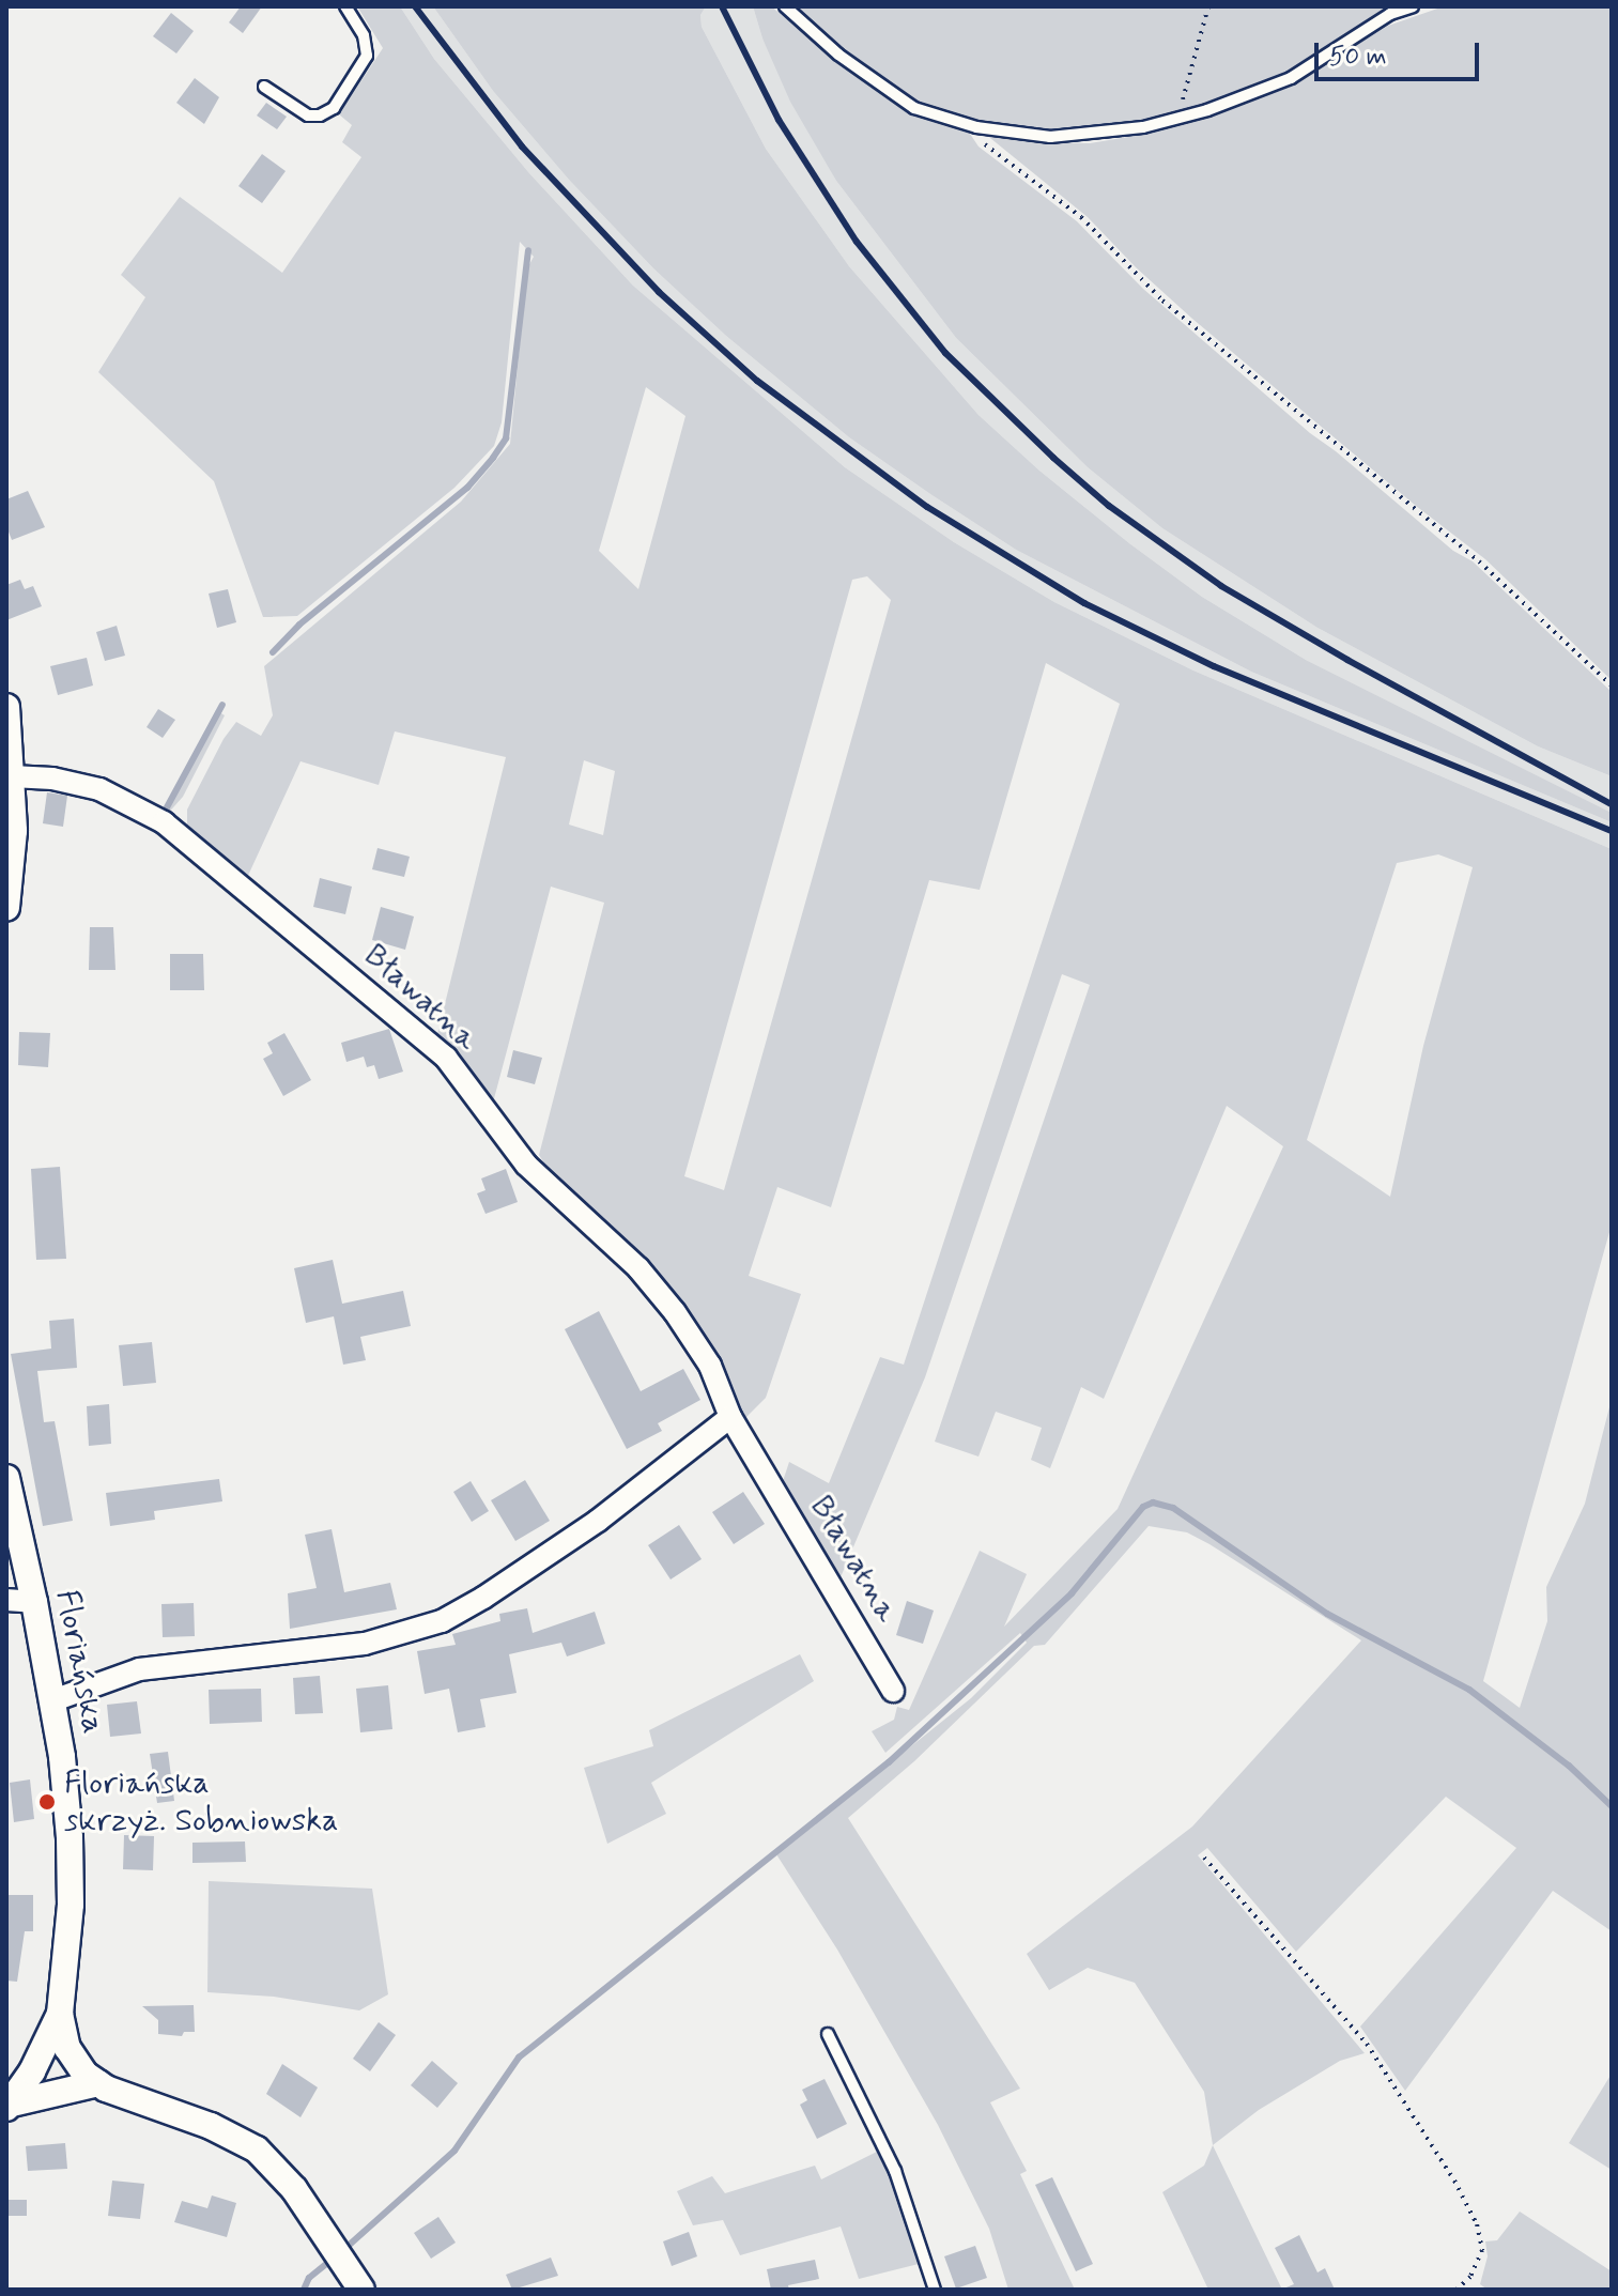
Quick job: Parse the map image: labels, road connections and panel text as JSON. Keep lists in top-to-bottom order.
{
  "streets": {
    "street": ["Bławatna", "Floriańska"]
  },
  "places": ["Floriańska skrzyż. Sobniowska"],
  "scale_bar": "50 m"
}
